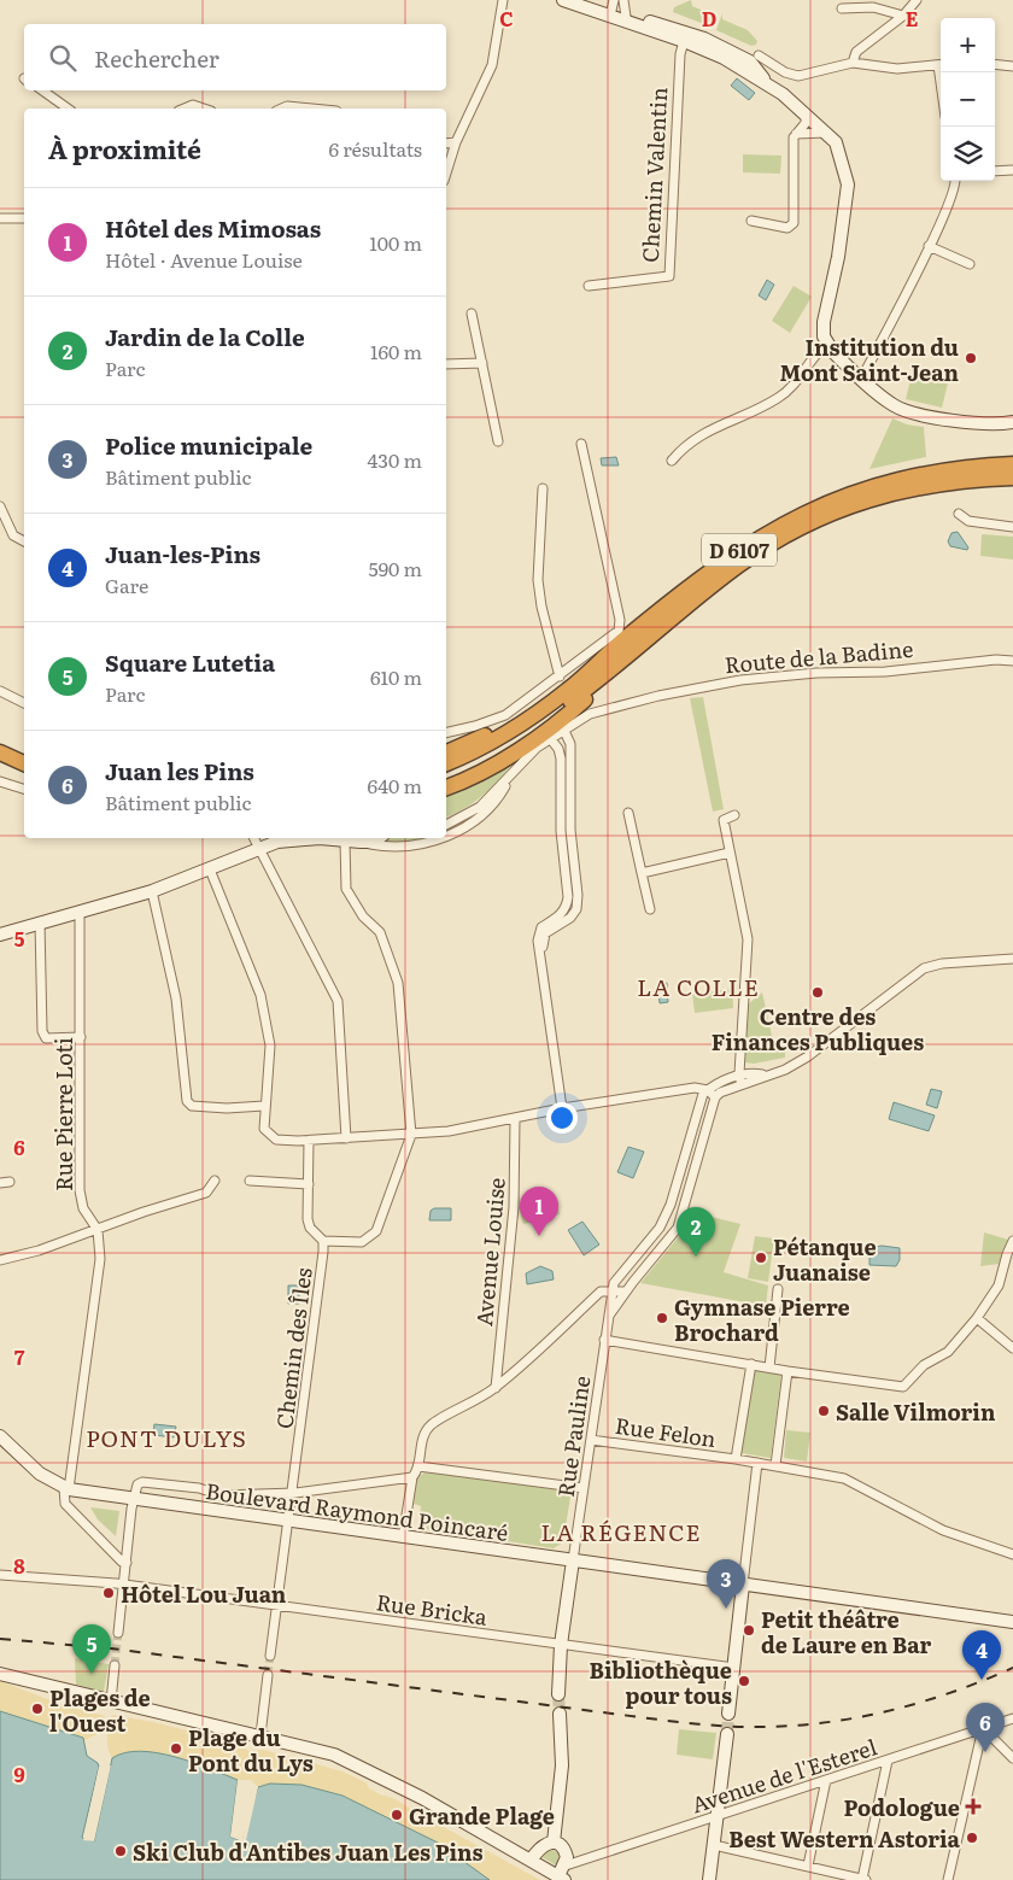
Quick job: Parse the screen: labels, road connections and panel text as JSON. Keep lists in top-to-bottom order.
{
  "streets": {
    "highway": ["D 6107"],
    "street": [
      "Chemin Valentin",
      "Route de la Badine",
      "Rue Pierre Loti",
      "Avenue Louise",
      "Chemin des Îles",
      "Rue Felon",
      "Rue Pauline",
      "Boulevard Raymond Poincaré",
      "Rue Bricka",
      "Avenue de l'Esterel"
    ]
  },
  "crossings": [
    ["Route de la Badine", "Rue Pierre Loti"],
    ["Rue Pierre Loti", "Boulevard Raymond Poincaré"],
    ["Chemin des Îles", "Boulevard Raymond Poincaré"],
    ["Chemin des Îles", "Rue Bricka"],
    ["Rue Felon", "Rue Pauline"],
    ["Rue Pauline", "Boulevard Raymond Poincaré"]
  ],
  "districts": ["LA COLLE", "PONT DULYS", "LA RÉGENCE"],
  "places": {
    "other": [
      "Institution du Mont Saint-Jean",
      "Centre des Finances Publiques",
      "Pétanque Juanaise",
      "Gymnase Pierre Brochard",
      "Salle Vilmorin",
      "Hôtel Lou Juan",
      "Petit théâtre de Laure en Bar",
      "Bibliothèque pour tous",
      "Plages de l'Ouest",
      "Plage du Pont du Lys",
      "Grande Plage",
      "Best Western Astoria",
      "Ski Club d'Antibes Juan Les Pins"
    ],
    "health": ["Podologue"]
  },
  "page": {
    "map_buttons": ["+", "−"],
    "search": "Rechercher",
    "heading": ["À proximité", "6 résultats"],
    "list": [
      {
        "mark": "1",
        "name": "Hôtel des Mimosas",
        "note": "Hôtel · Avenue Louise",
        "value": "100 m"
      },
      {
        "mark": "2",
        "name": "Jardin de la Colle",
        "note": "Parc",
        "value": "160 m"
      },
      {
        "mark": "3",
        "name": "Police municipale",
        "note": "Bâtiment public",
        "value": "430 m"
      },
      {
        "mark": "4",
        "name": "Juan-les-Pins",
        "note": "Gare",
        "value": "590 m"
      },
      {
        "mark": "5",
        "name": "Square Lutetia",
        "note": "Parc",
        "value": "610 m"
      },
      {
        "mark": "6",
        "name": "Juan les Pins",
        "note": "Bâtiment public",
        "value": "640 m"
      }
    ],
    "pins": [
      "1",
      "2",
      "3",
      "5",
      "4",
      "6"
    ]
  },
  "grid": {
    "columns": ["C", "D", "E"],
    "rows": [
      "5",
      "6",
      "7",
      "8",
      "9"
    ]
  }
}
